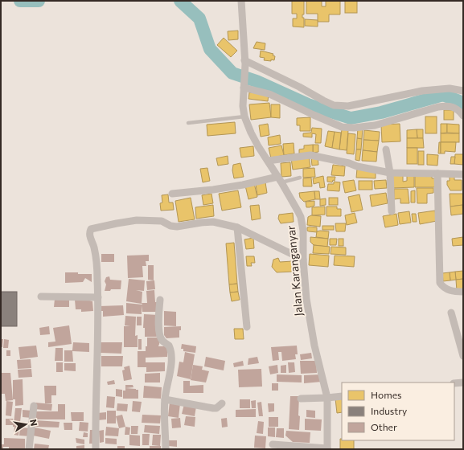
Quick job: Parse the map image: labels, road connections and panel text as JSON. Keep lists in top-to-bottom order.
{
  "streets": {
    "street": ["Jalan Karanganyar"]
  },
  "legend": ["Homes", "Industry", "Other"],
  "north": "right"
}
